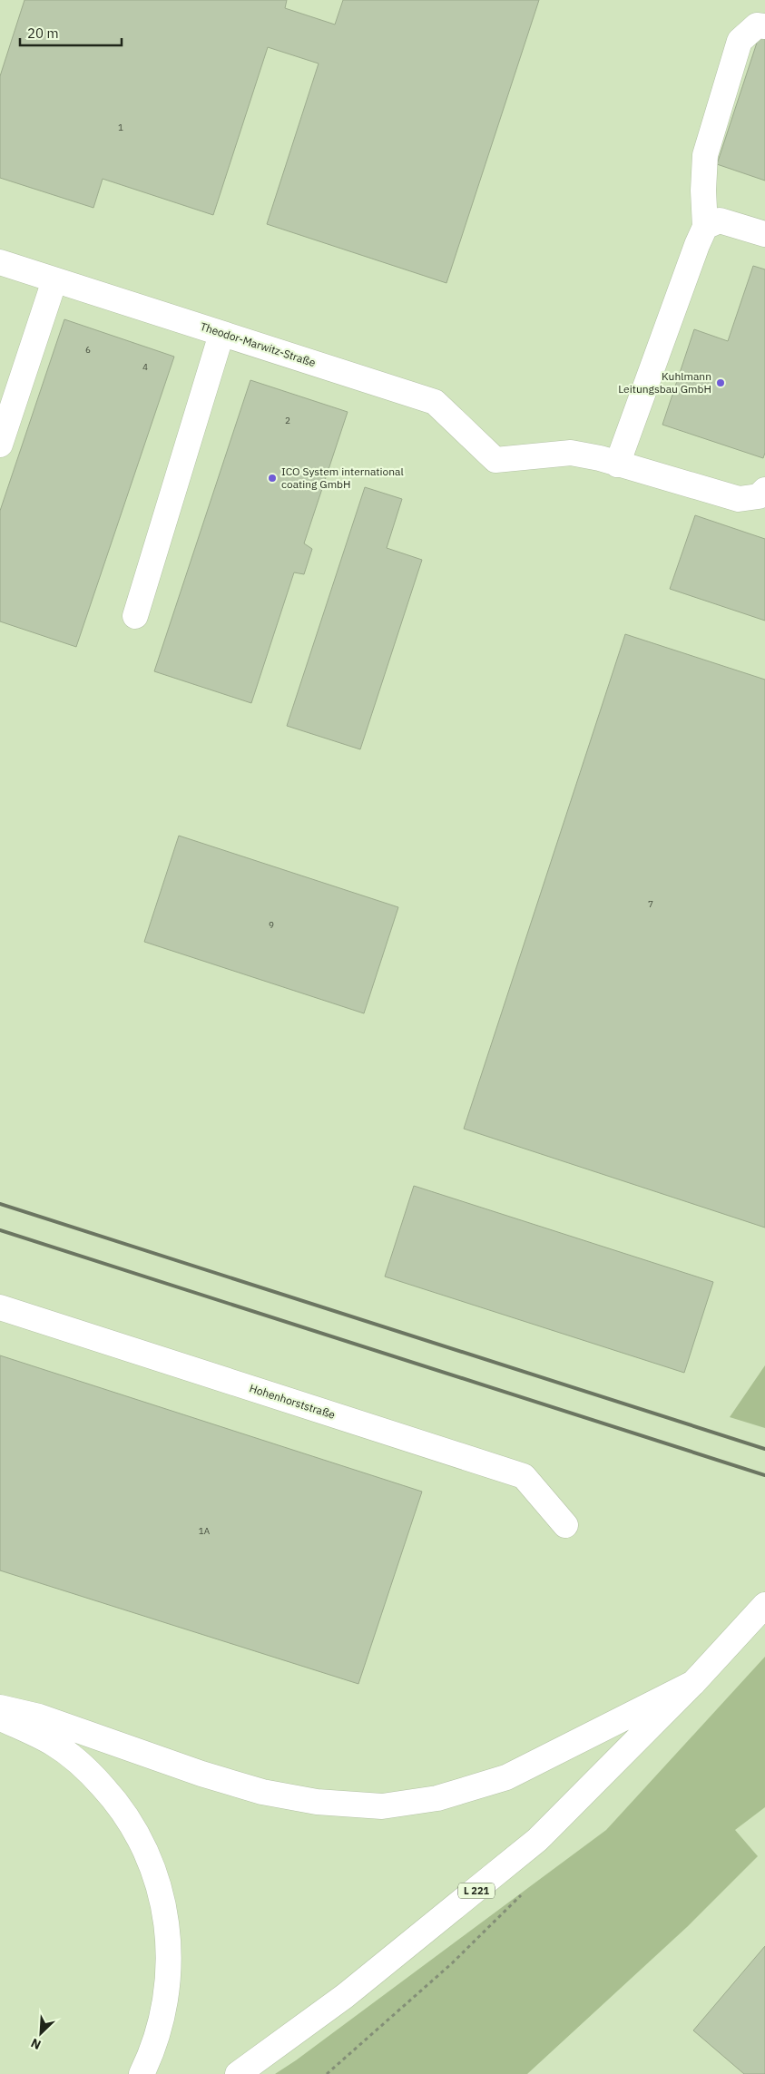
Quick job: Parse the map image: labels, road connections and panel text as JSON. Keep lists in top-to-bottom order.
{
  "streets": {
    "main road": ["Theodor-Marwitz-Straße", "Hohenhorststraße", "L 221"]
  },
  "places": ["Kuhlmann Leitungsbau GmbH", "ICO System international coating GmbH"],
  "house_numbers": [
    "1",
    "6",
    "4",
    "2",
    "7",
    "9",
    "1A"
  ],
  "scale_bar": "20 m",
  "north": "bottom left"
}
